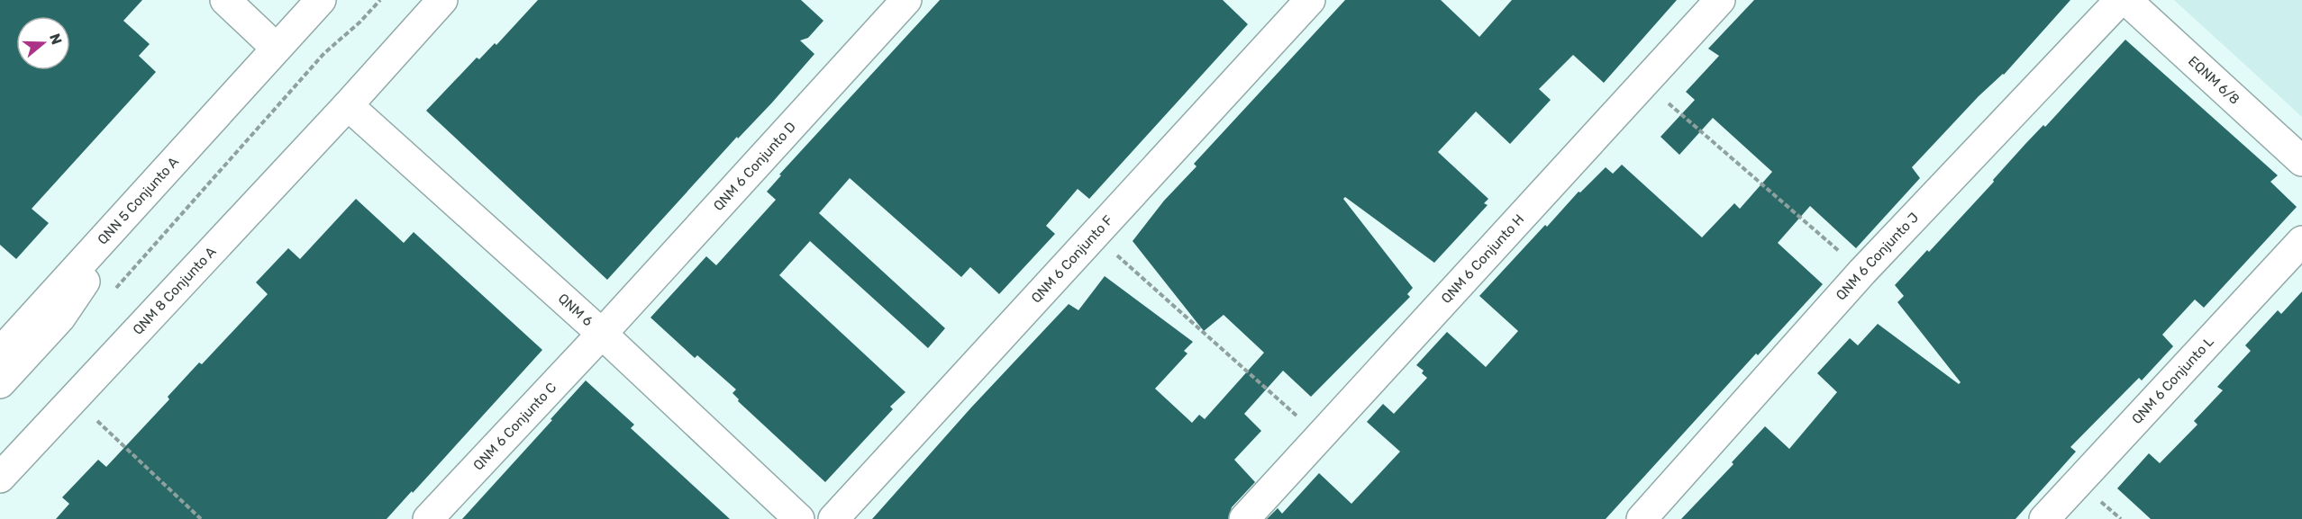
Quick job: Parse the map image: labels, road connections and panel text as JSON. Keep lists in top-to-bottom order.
{
  "streets": {
    "street": [
      "EQNM 6/8",
      "QNM 6 Conjunto D",
      "QNN 5 Conjunto A",
      "QNM 6 Conjunto J",
      "QNM 6 Conjunto H",
      "QNM 6 Conjunto F",
      "QNM 8 Conjunto A",
      "QNM 6",
      "QNM 6 Conjunto L",
      "QNM 6 Conjunto C"
    ]
  },
  "crossings": [
    ["QNM 6 Conjunto D", "QNM 6"],
    ["QNM 6 Conjunto D", "QNM 6 Conjunto C"],
    ["QNM 8 Conjunto A", "QNM 6"],
    ["QNM 6", "QNM 6 Conjunto C"]
  ],
  "north": "right"
}
